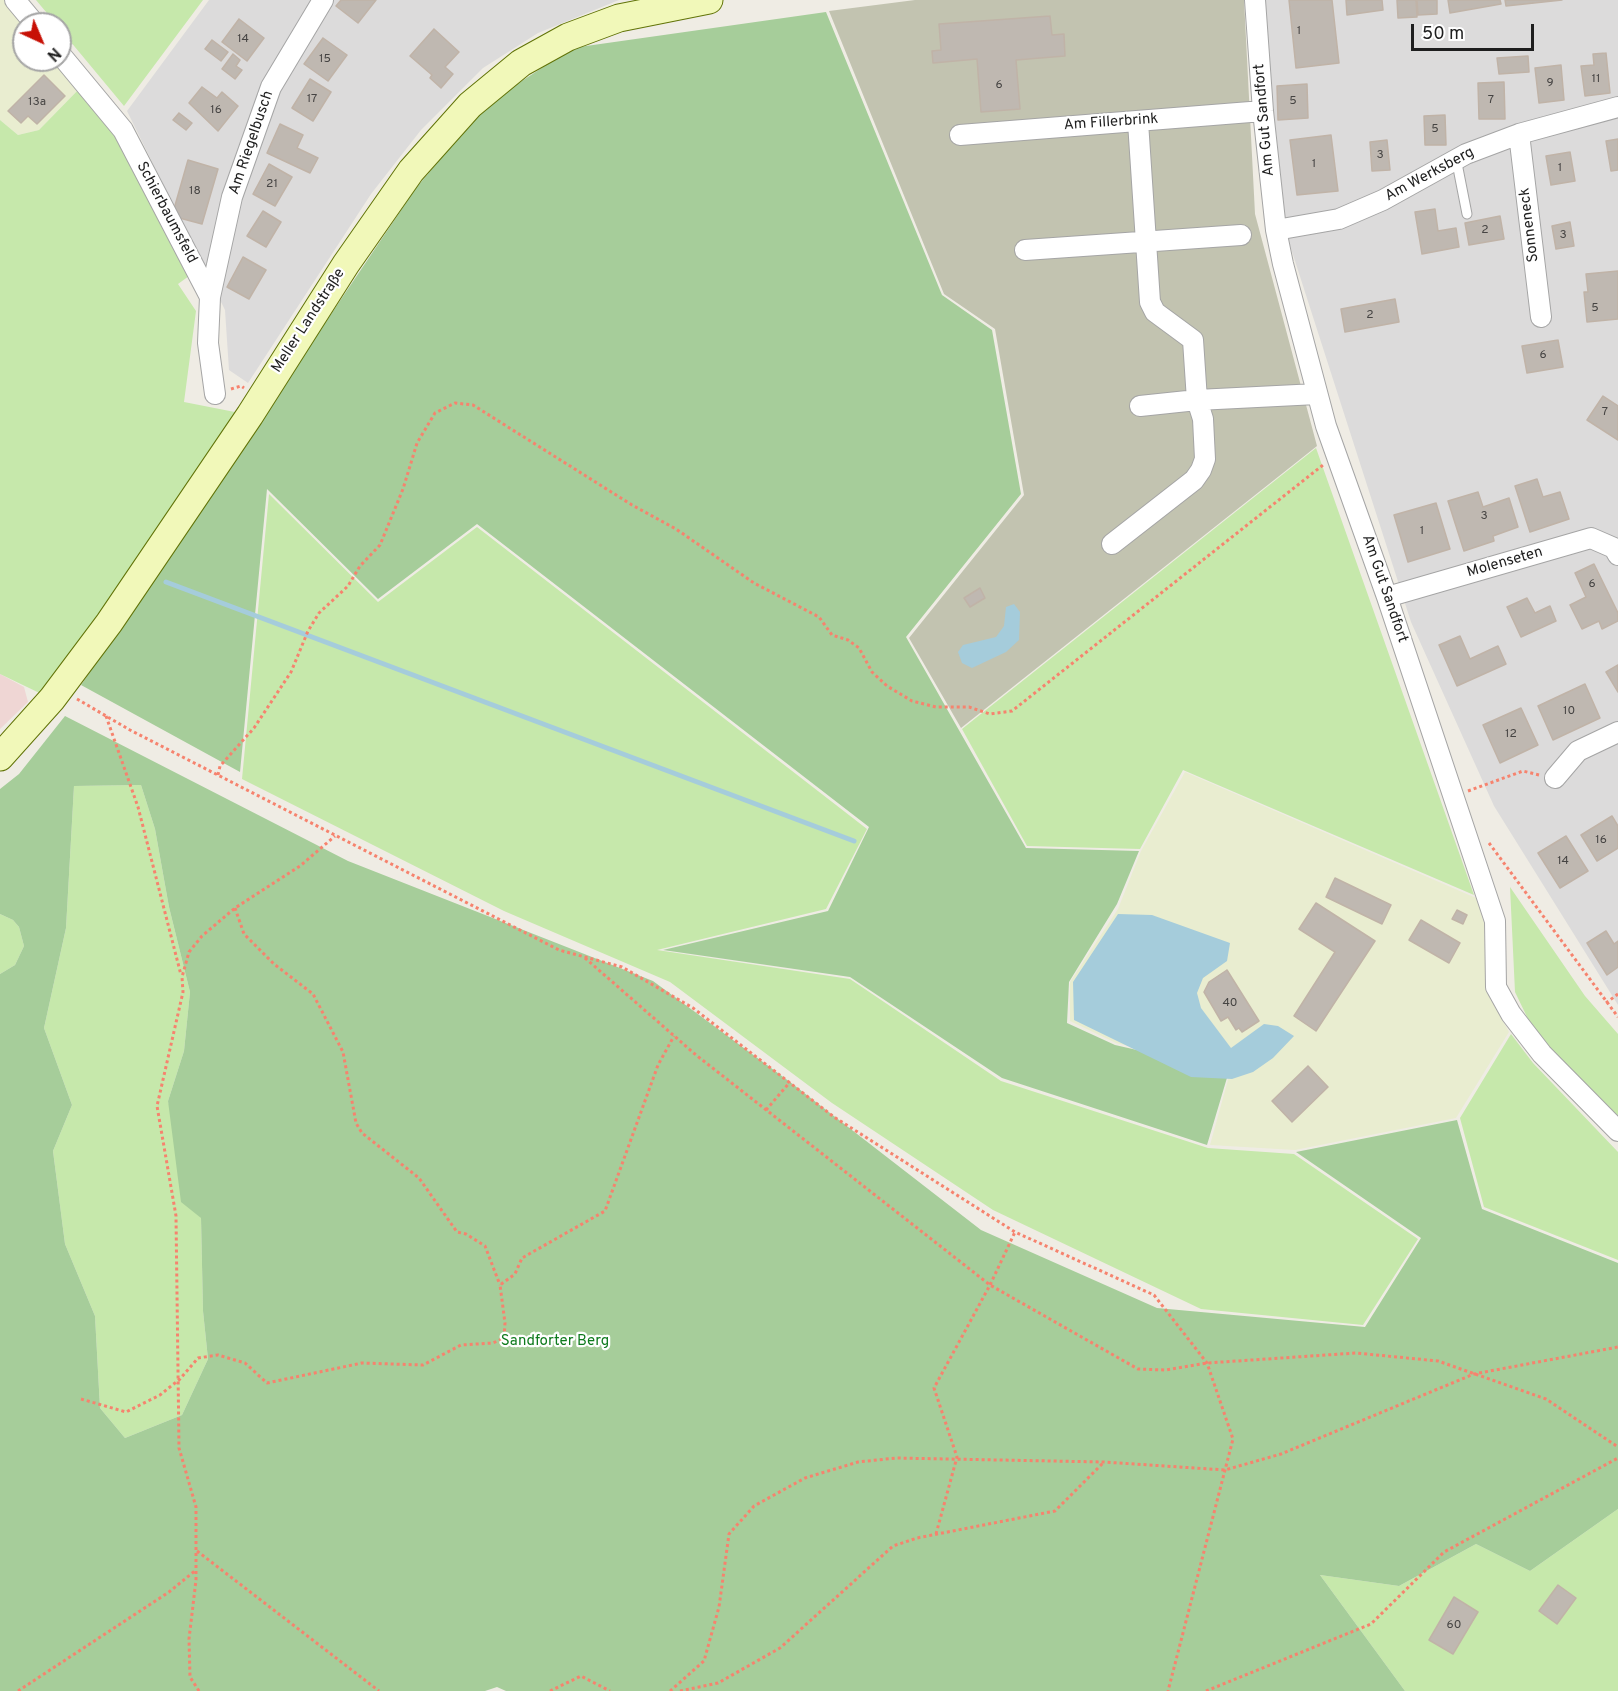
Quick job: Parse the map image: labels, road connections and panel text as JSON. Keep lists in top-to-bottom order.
{
  "streets": {
    "street": [
      "Am Gut Sandfort",
      "Am Fillerbrink",
      "Am Riegelbusch",
      "Am Werksberg",
      "Schierbaumsfeld",
      "Sonneneck",
      "Meller Landstraße",
      "Molenseten"
    ]
  },
  "crossings": [
    ["Am Gut Sandfort", "Am Fillerbrink"],
    ["Am Gut Sandfort", "Am Werksberg"],
    ["Am Gut Sandfort", "Molenseten"],
    ["Am Riegelbusch", "Schierbaumsfeld"],
    ["Am Werksberg", "Sonneneck"]
  ],
  "parks": ["Sandforter Berg"],
  "house_numbers": [
    "1",
    "14",
    "15",
    "11",
    "9",
    "6",
    "17",
    "7",
    "5",
    "13a",
    "16",
    "5",
    "3",
    "1",
    "1",
    "21",
    "18",
    "2",
    "3",
    "5",
    "2",
    "6",
    "7",
    "3",
    "1",
    "6",
    "10",
    "12",
    "16",
    "14",
    "40",
    "60"
  ],
  "scale_bar": "50 m",
  "north": "bottom right"
}
